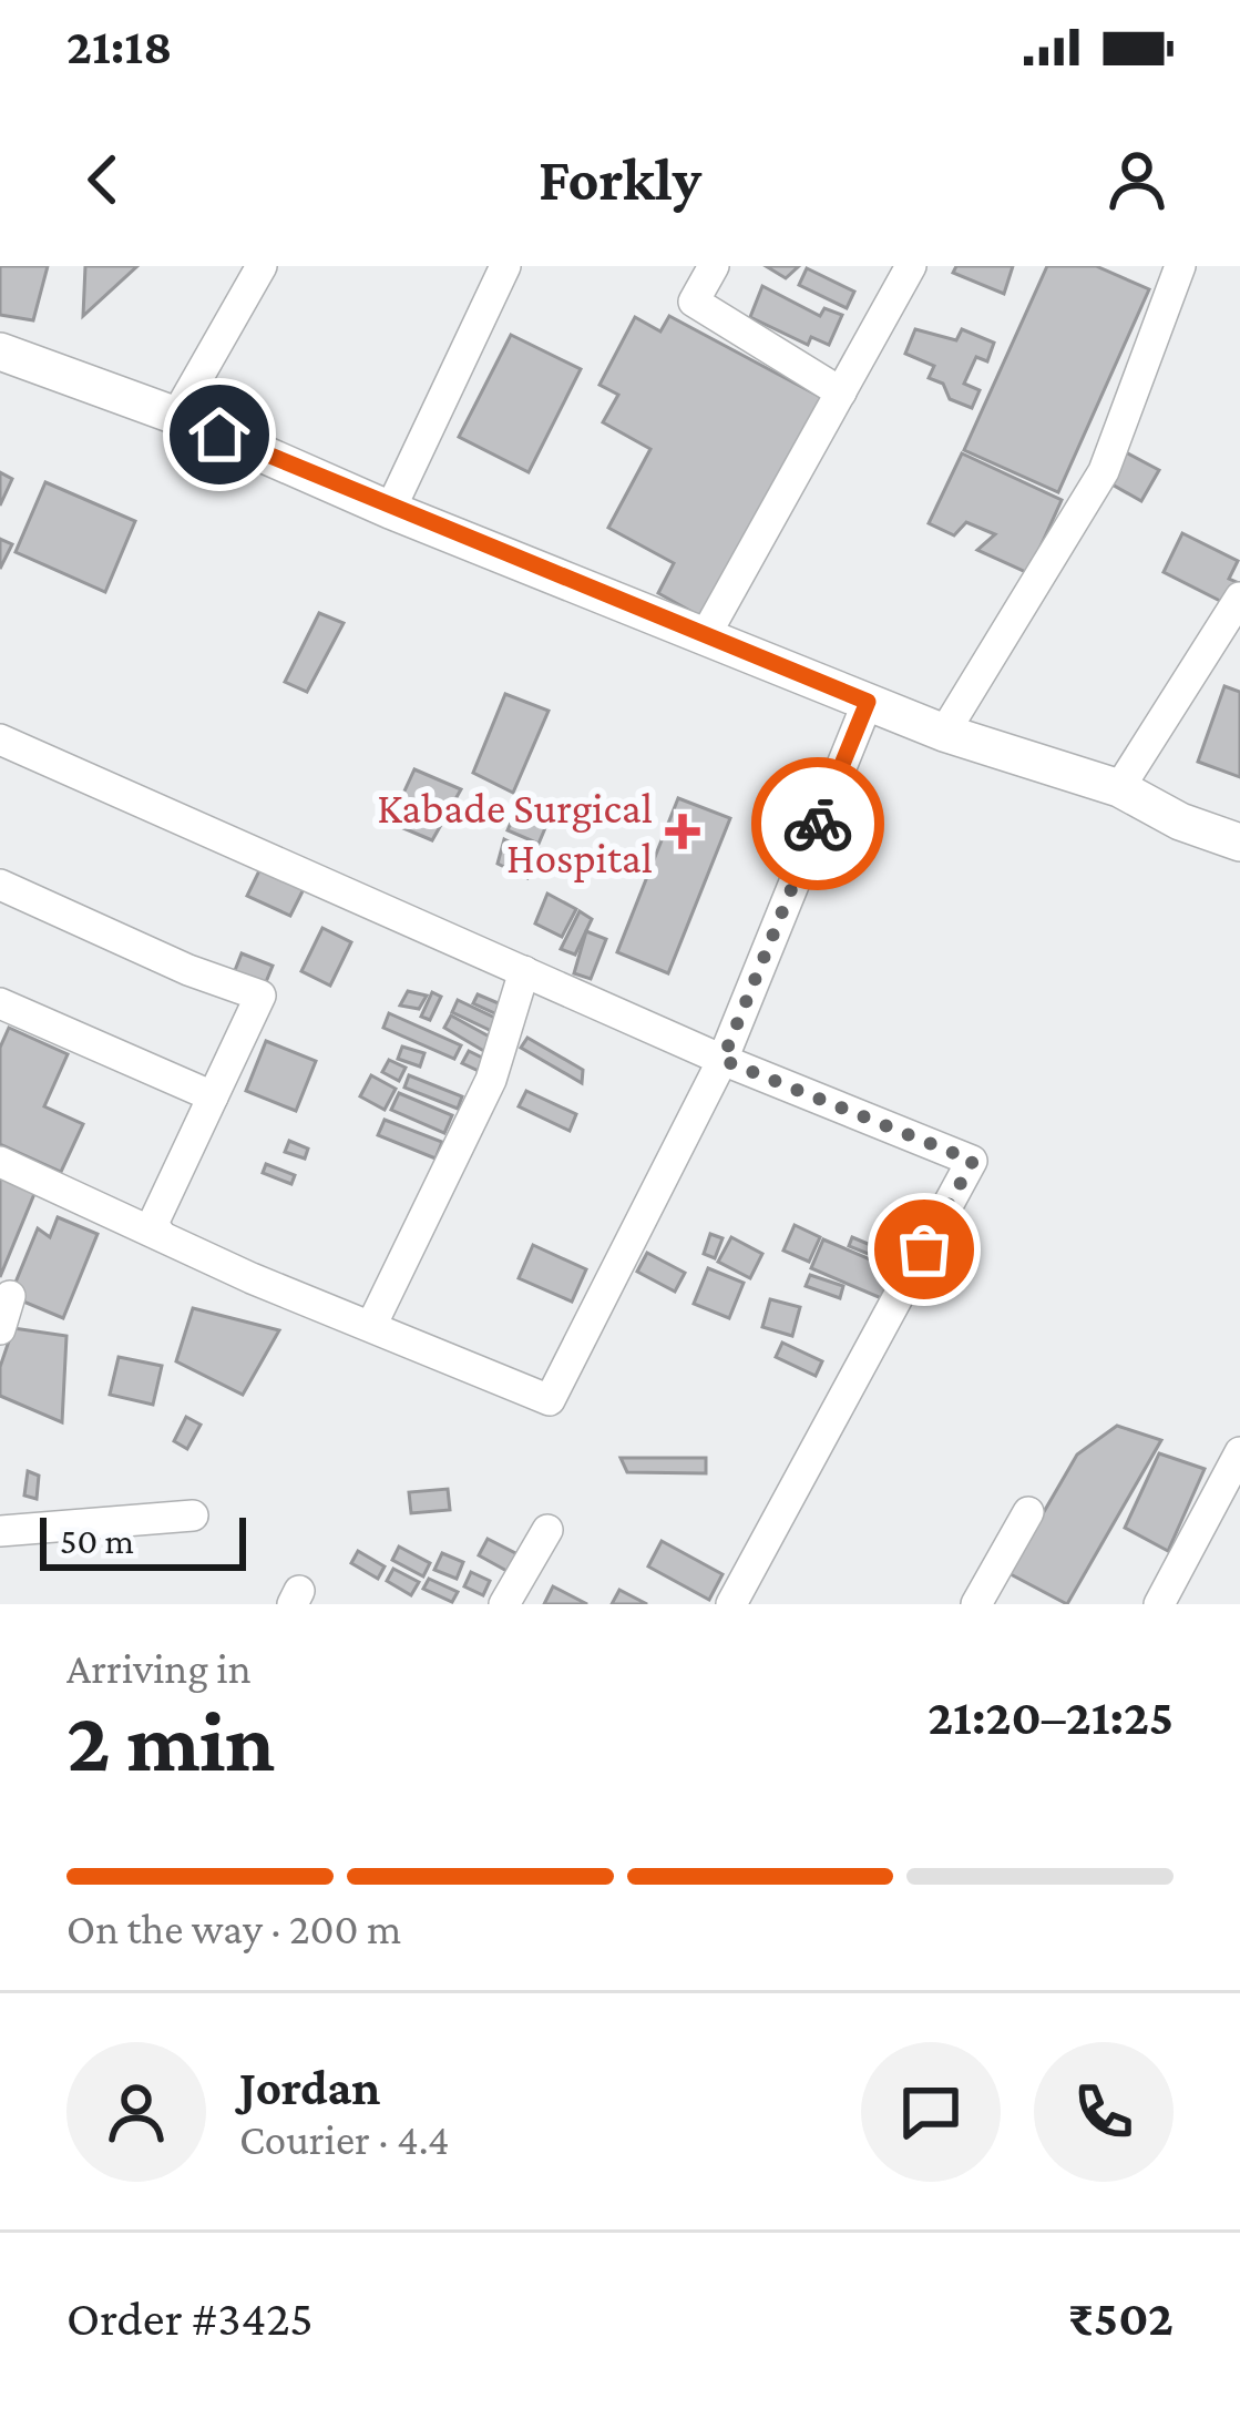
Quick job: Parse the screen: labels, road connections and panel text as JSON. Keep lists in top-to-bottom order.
{
  "places": {
    "health": ["Kabade Surgical Hospital"]
  },
  "scale_bar": "50 m",
  "page": {
    "status": "21:18",
    "header": "Forkly",
    "scale": "50 m",
    "heading": ["2 min", "Arriving in", "21:20–21:25"],
    "panel": [
      "Jordan",
      "Courier · 4.4",
      "Order #3425",
      "₹502"
    ],
    "bar": "On the way · 200 m"
  }
}
